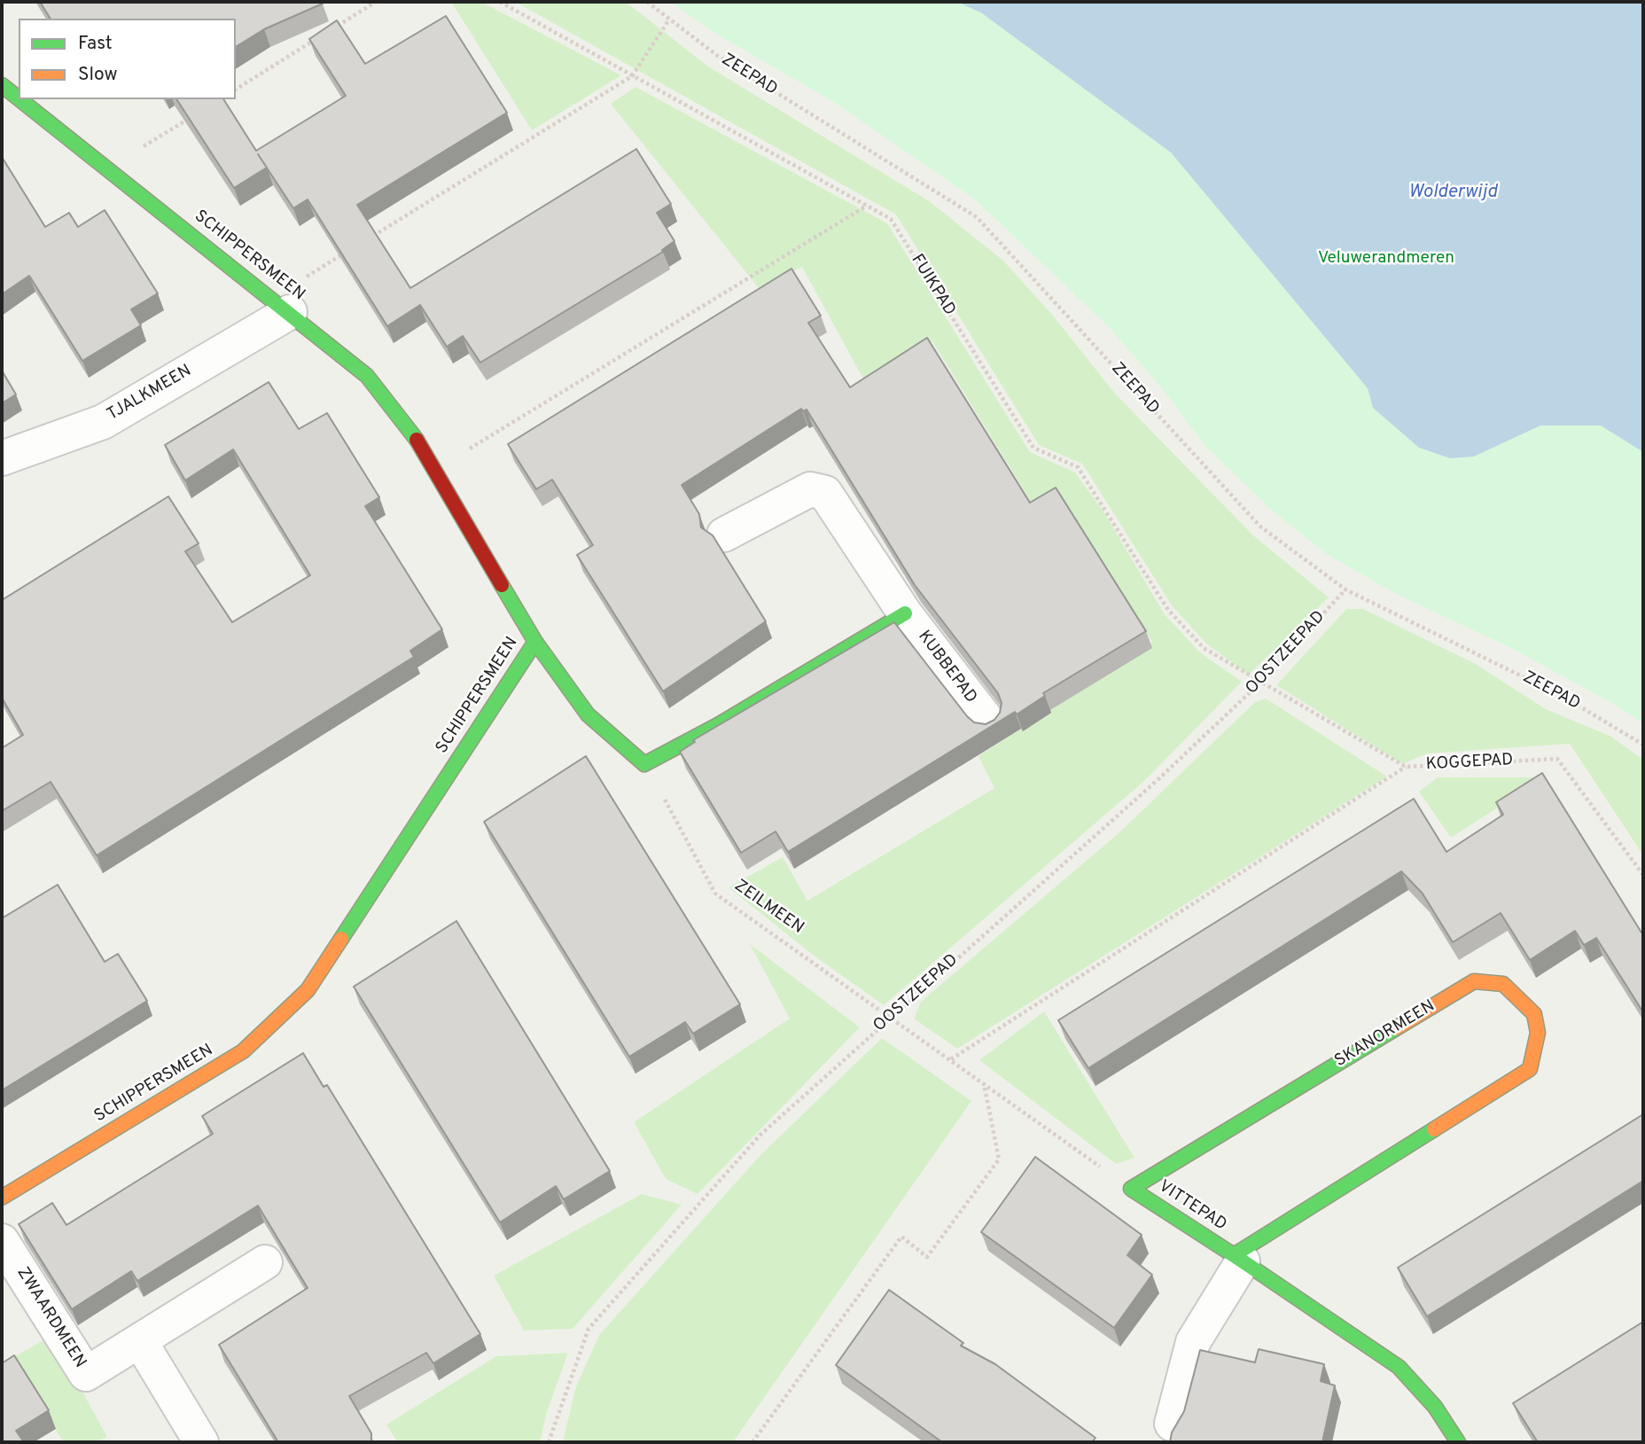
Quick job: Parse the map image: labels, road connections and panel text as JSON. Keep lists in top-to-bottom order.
{
  "streets": {
    "street": [
      "SCHIPPERSMEEN",
      "TJALKMEEN",
      "KUBBEPAD",
      "SKANORMEEN",
      "VITTEPAD",
      "ZWAARDMEEN"
    ],
    "path": [
      "ZEEPAD",
      "FUIKPAD",
      "OOSTZEEPAD",
      "KOGGEPAD",
      "ZEILMEEN"
    ]
  },
  "crossings": [
    ["ZEEPAD", "OOSTZEEPAD"],
    ["SCHIPPERSMEEN", "TJALKMEEN"],
    ["FUIKPAD", "OOSTZEEPAD"],
    ["FUIKPAD", "KOGGEPAD"],
    ["OOSTZEEPAD", "KOGGEPAD"],
    ["OOSTZEEPAD", "ZEILMEEN"],
    ["SKANORMEEN", "VITTEPAD"]
  ],
  "water": ["Wolderwijd"],
  "parks": ["Veluwerandmeren"],
  "legend": ["Fast", "Slow"]
}
